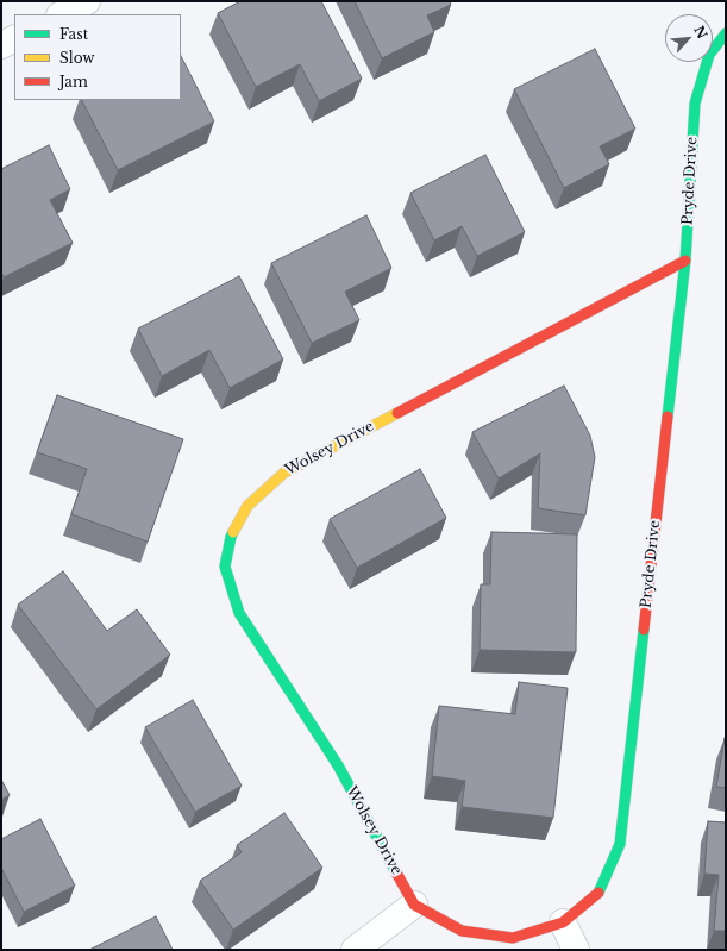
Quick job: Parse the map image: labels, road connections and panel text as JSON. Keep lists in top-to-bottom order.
{
  "streets": {
    "street": ["Pryde Drive", "Wolsey Drive"]
  },
  "crossings": [
    ["Pryde Drive", "Wolsey Drive"]
  ],
  "legend": ["Fast", "Slow", "Jam"],
  "north": "top right"
}
